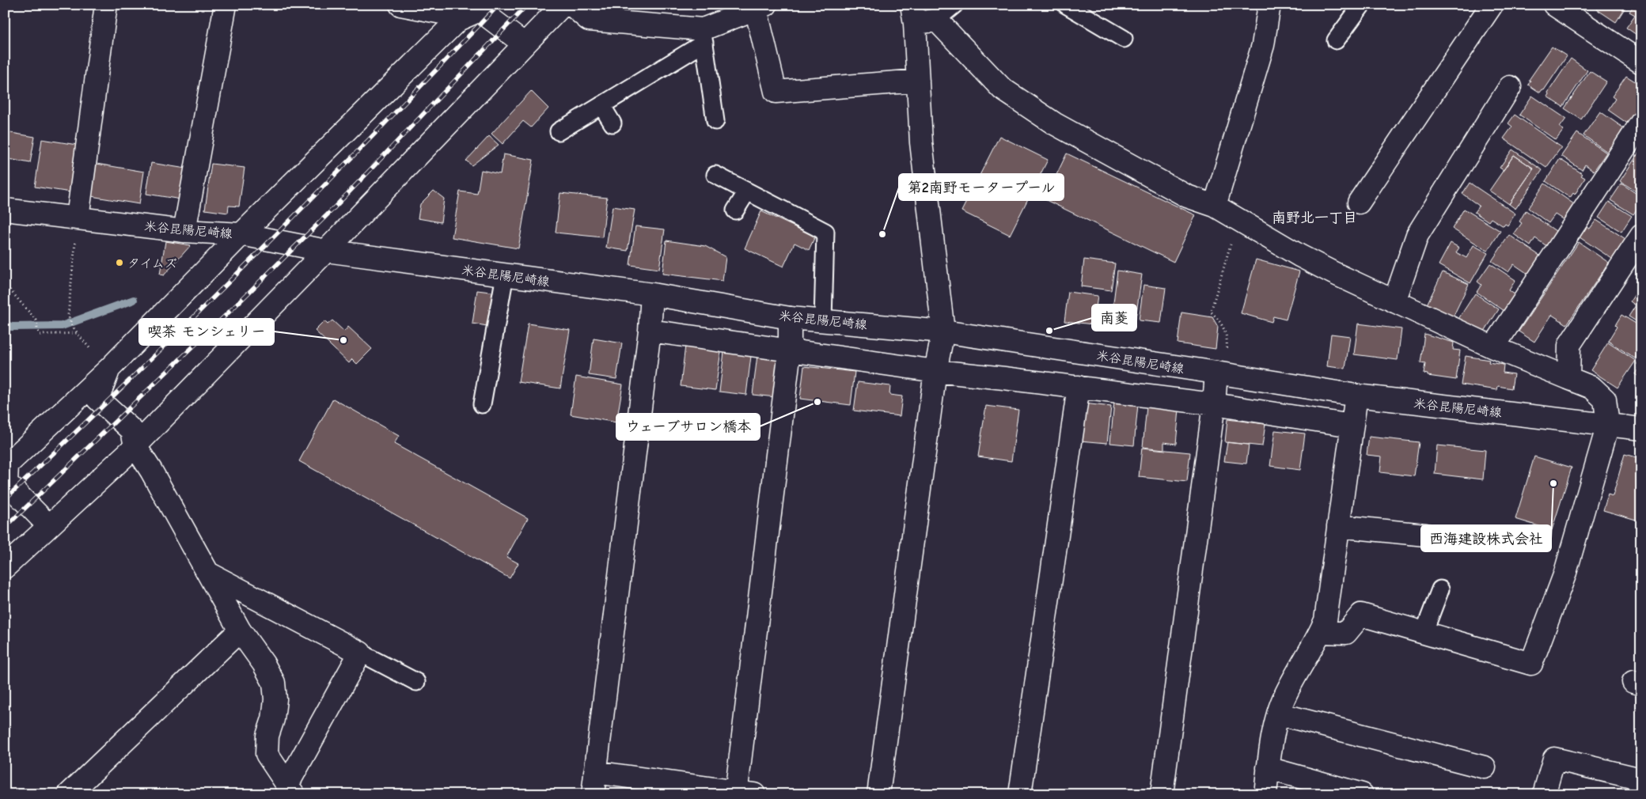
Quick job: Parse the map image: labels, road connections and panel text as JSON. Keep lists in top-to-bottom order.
{
  "streets": {
    "street": ["米谷昆陽尼崎線"]
  },
  "districts": ["南野北一丁目"],
  "places": [
    "第2南野モータープール",
    "タイムズ",
    "南菱",
    "喫茶 モンシェリー",
    "ウェーブサロン橋本",
    "西海建設株式会社"
  ]
}
